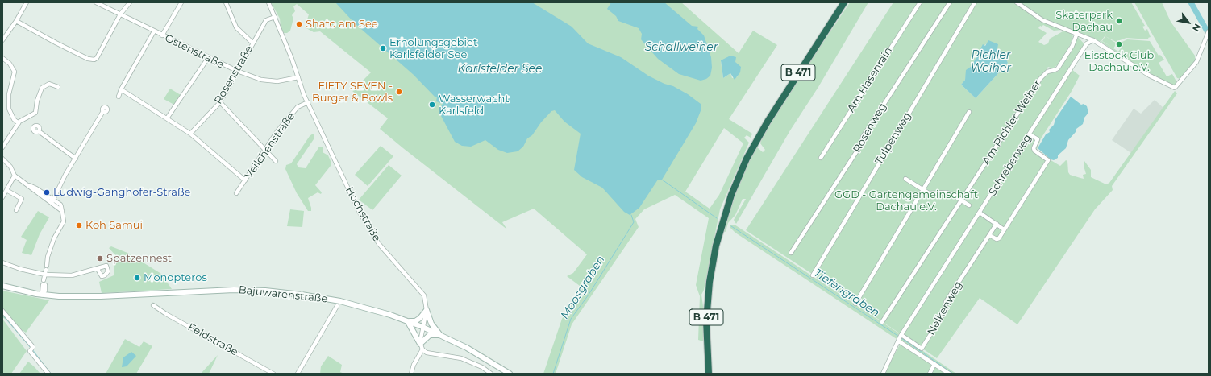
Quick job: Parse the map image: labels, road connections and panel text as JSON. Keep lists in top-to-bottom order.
{
  "streets": {
    "highway": ["B 471"],
    "main road": ["Bajuwarenstraße"],
    "street": [
      "Ostenstraße",
      "Rosenstraße",
      "Am Hasenrain",
      "Am Pichler Weiher",
      "Rosenweg",
      "Tulpenweg",
      "Veilchenstraße",
      "Schreberweg",
      "Hochstraße",
      "Nelkenweg",
      "Feldstraße"
    ]
  },
  "crossings": [
    ["Ostenstraße", "Rosenstraße"],
    ["Ostenstraße", "Hochstraße"],
    ["Rosenstraße", "Hochstraße"],
    ["Veilchenstraße", "Hochstraße"],
    ["Schreberweg", "Nelkenweg"],
    ["Hochstraße", "Bajuwarenstraße"]
  ],
  "water": [
    "Schallweiher",
    "Pichler Weiher",
    "Karlsfelder See",
    "Moosgraben",
    "Tiefengraben"
  ],
  "parks": ["GGD - Gartengemeinschaft Dachau e.V."],
  "places": [
    "Skaterpark Dachau",
    "Shato am See",
    "Eisstock Club Dachau e.V.",
    "Erholungsgebiet Karlsfelder See",
    "FIFTY SEVEN - Burger & Bowls",
    "Wasserwacht Karlsfeld",
    "Ludwig-Ganghofer-Straße",
    "Koh Samui",
    "Spatzennest",
    "Monopteros"
  ],
  "north": "bottom right"
}
